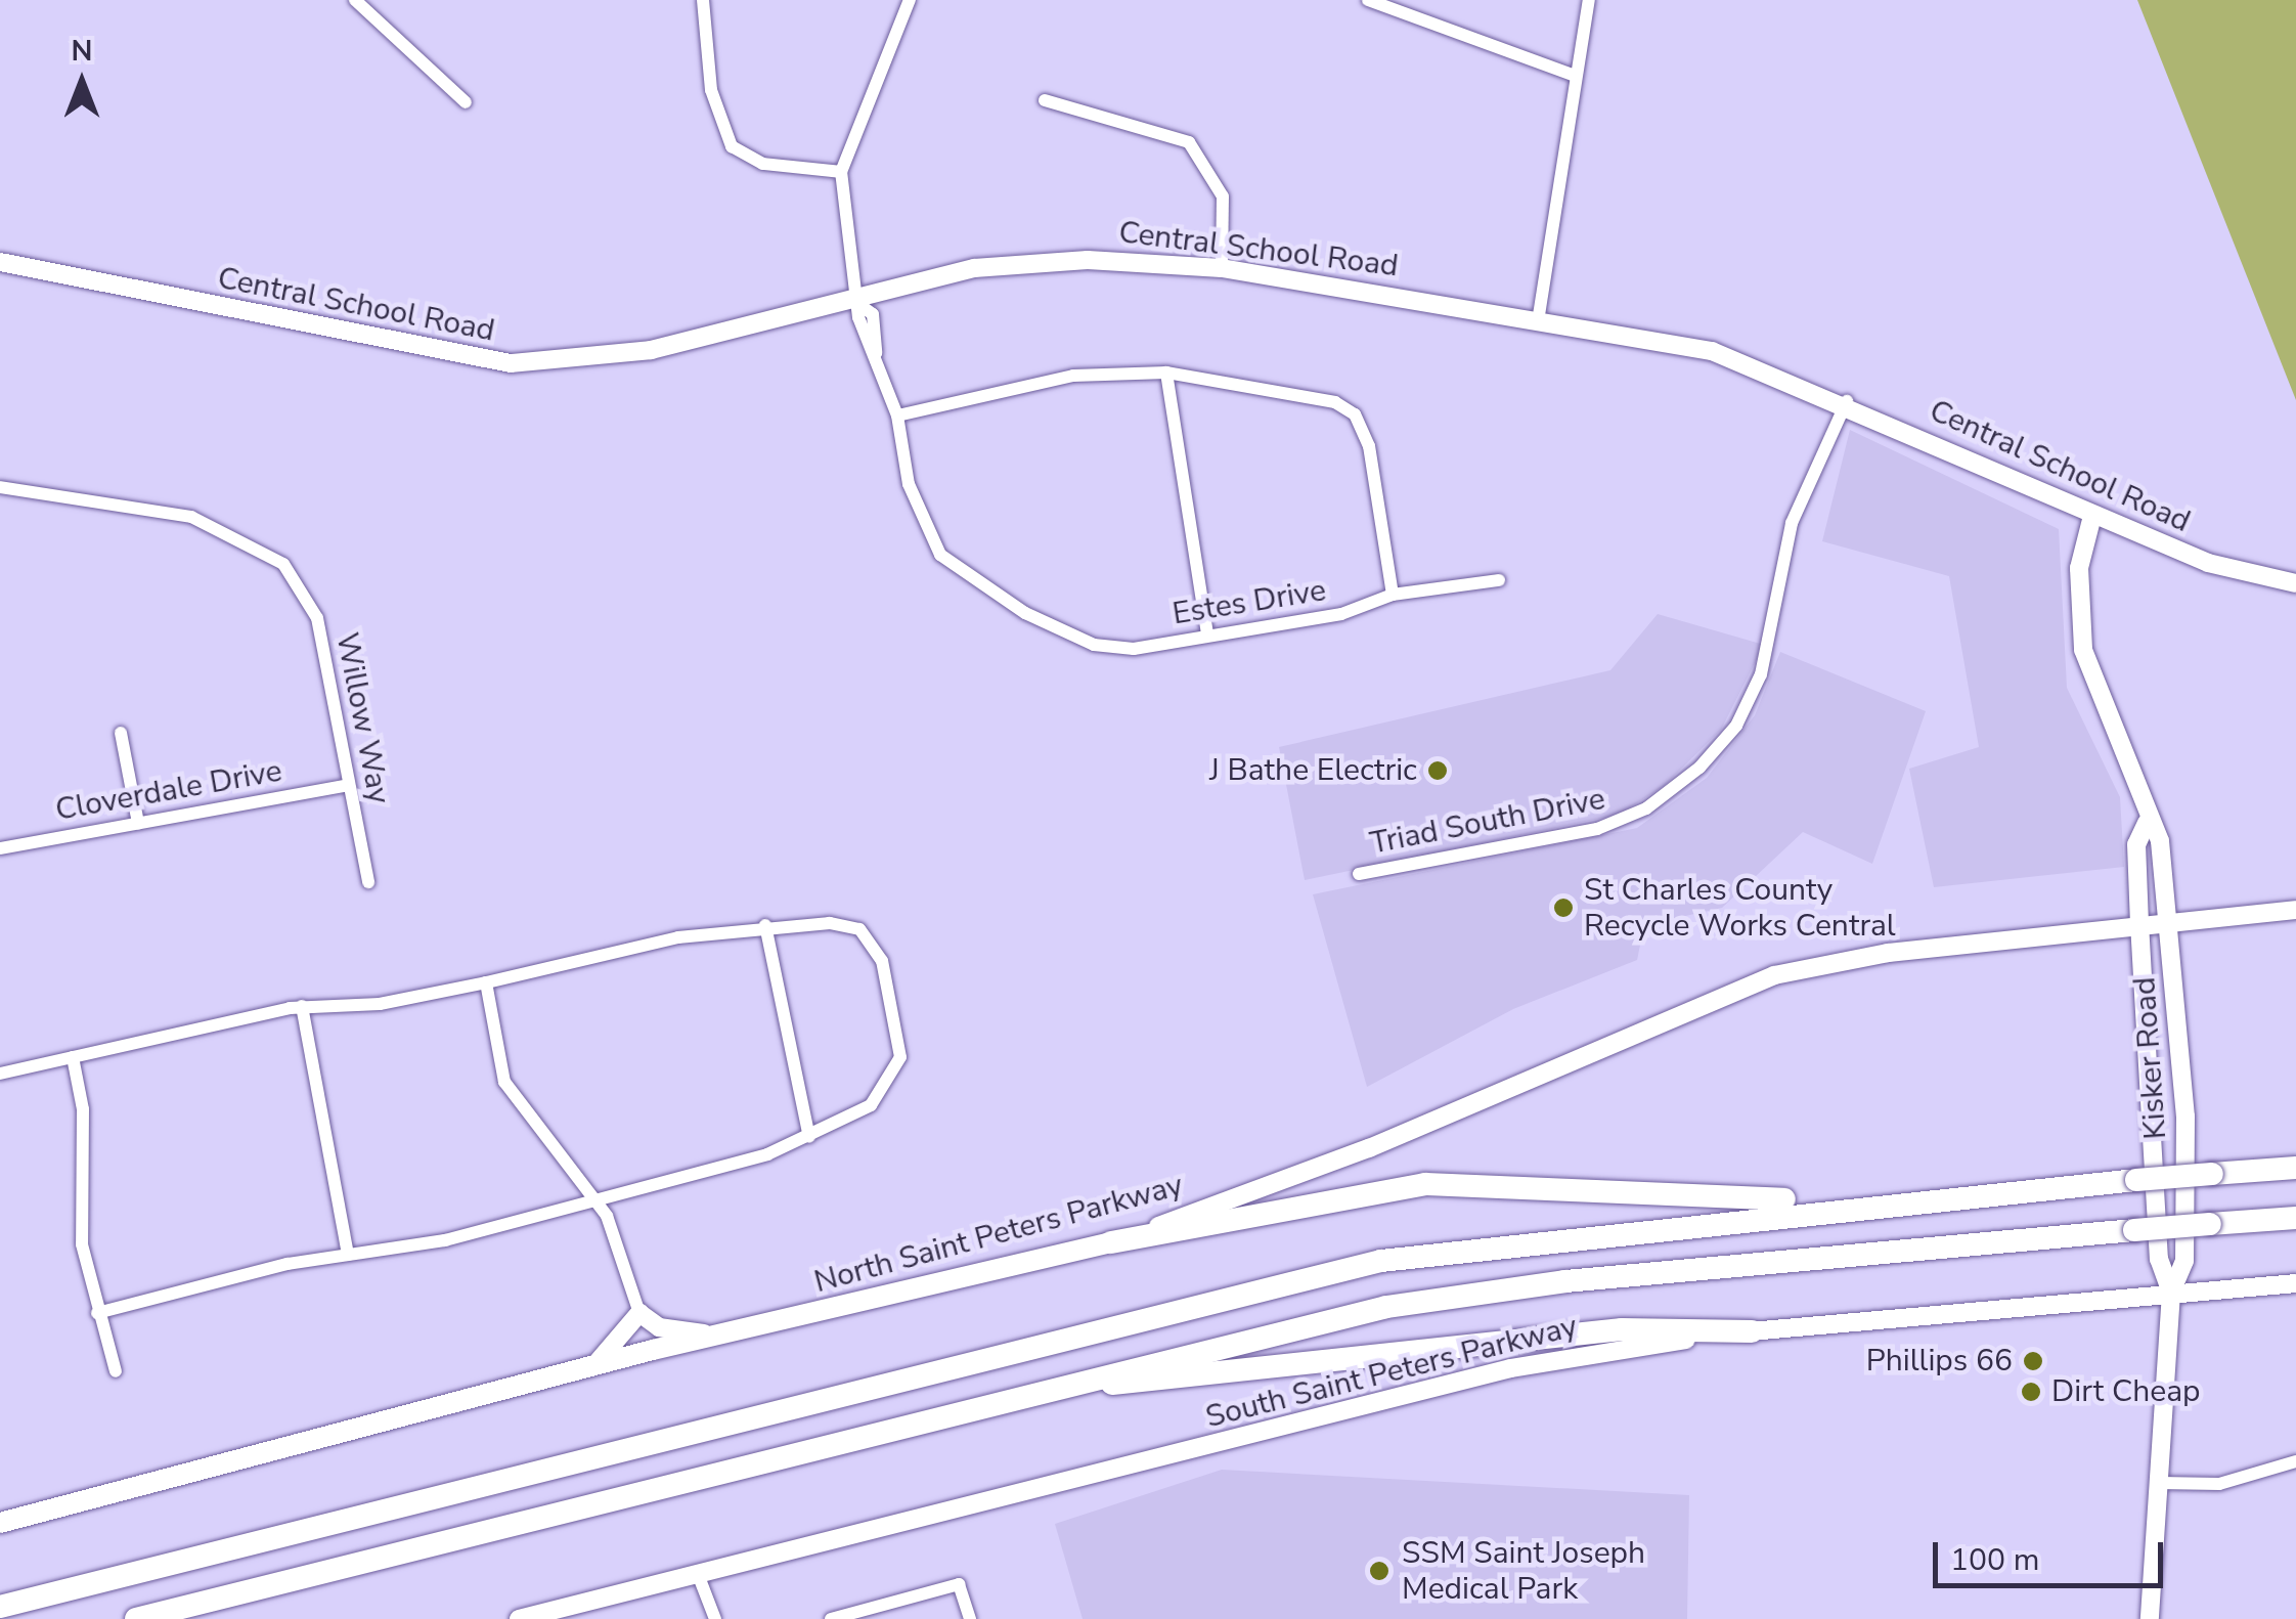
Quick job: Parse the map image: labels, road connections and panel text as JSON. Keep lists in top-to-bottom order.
{
  "streets": {
    "main road": [
      "Central School Road",
      "Kisker Road",
      "North Saint Peters Parkway",
      "South Saint Peters Parkway"
    ],
    "street": [
      "Estes Drive",
      "Willow Way",
      "Cloverdale Drive",
      "Triad South Drive"
    ]
  },
  "crossings": [
    ["Central School Road", "Estes Drive"],
    ["Central School Road", "Triad South Drive"],
    ["Central School Road", "Kisker Road"],
    ["Willow Way", "Cloverdale Drive"],
    ["Kisker Road", "North Saint Peters Parkway"],
    ["Kisker Road", "South Saint Peters Parkway"]
  ],
  "places": [
    "J Bathe Electric",
    "St Charles County Recycle Works Central",
    "Phillips 66",
    "Dirt Cheap",
    "SSM Saint Joseph Medical Park"
  ],
  "scale_bar": "100 m",
  "north": "top"
}
